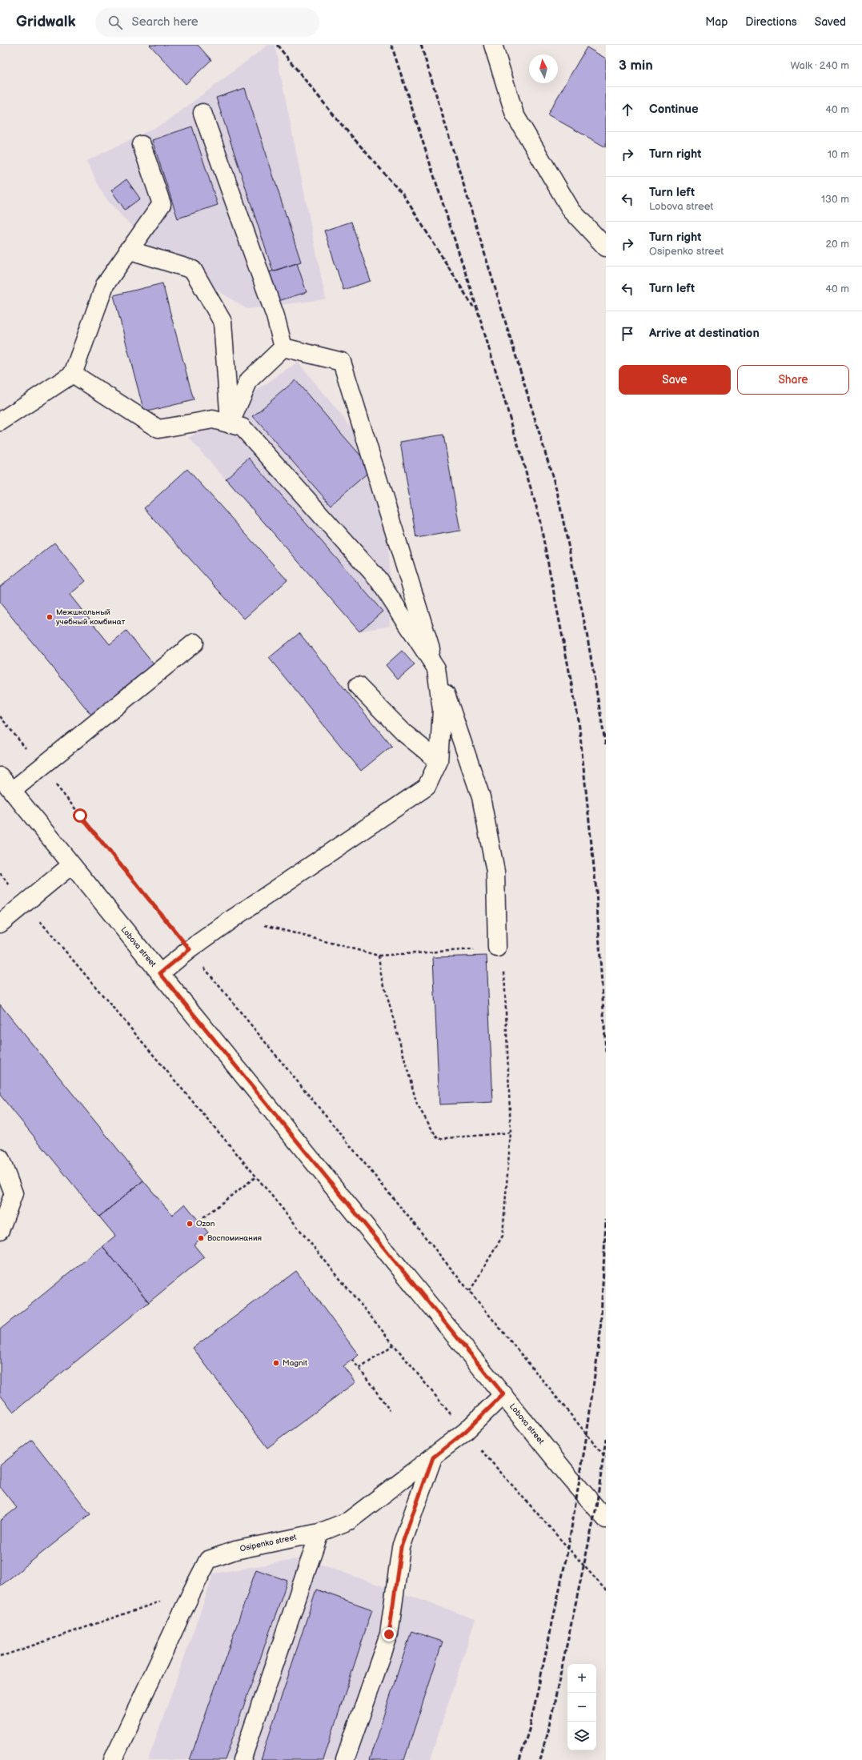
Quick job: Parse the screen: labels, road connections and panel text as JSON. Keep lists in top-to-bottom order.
{
  "streets": {
    "street": ["Lobova street", "Osipenko street"]
  },
  "crossings": [
    ["Lobova street", "Osipenko street"]
  ],
  "places": [
    "Межшкольный учебный комбинат",
    "Ozon",
    "Воспоминания",
    "Magnit"
  ],
  "north": "top",
  "page": {
    "header": "Gridwalk",
    "search": "Search here",
    "nav": ["Map", "Directions", "Saved"],
    "heading": ["3 min", "Walk · 240 m"],
    "list": [
      ["Continue", "40 m"],
      ["Turn right", "10 m"],
      ["Turn left", "Lobova street", "130 m"],
      ["Turn right", "Osipenko street", "20 m"],
      ["Turn left", "40 m"],
      "Arrive at destination"
    ],
    "buttons": ["Save", "Share"],
    "map_buttons": ["+", "−"]
  }
}
